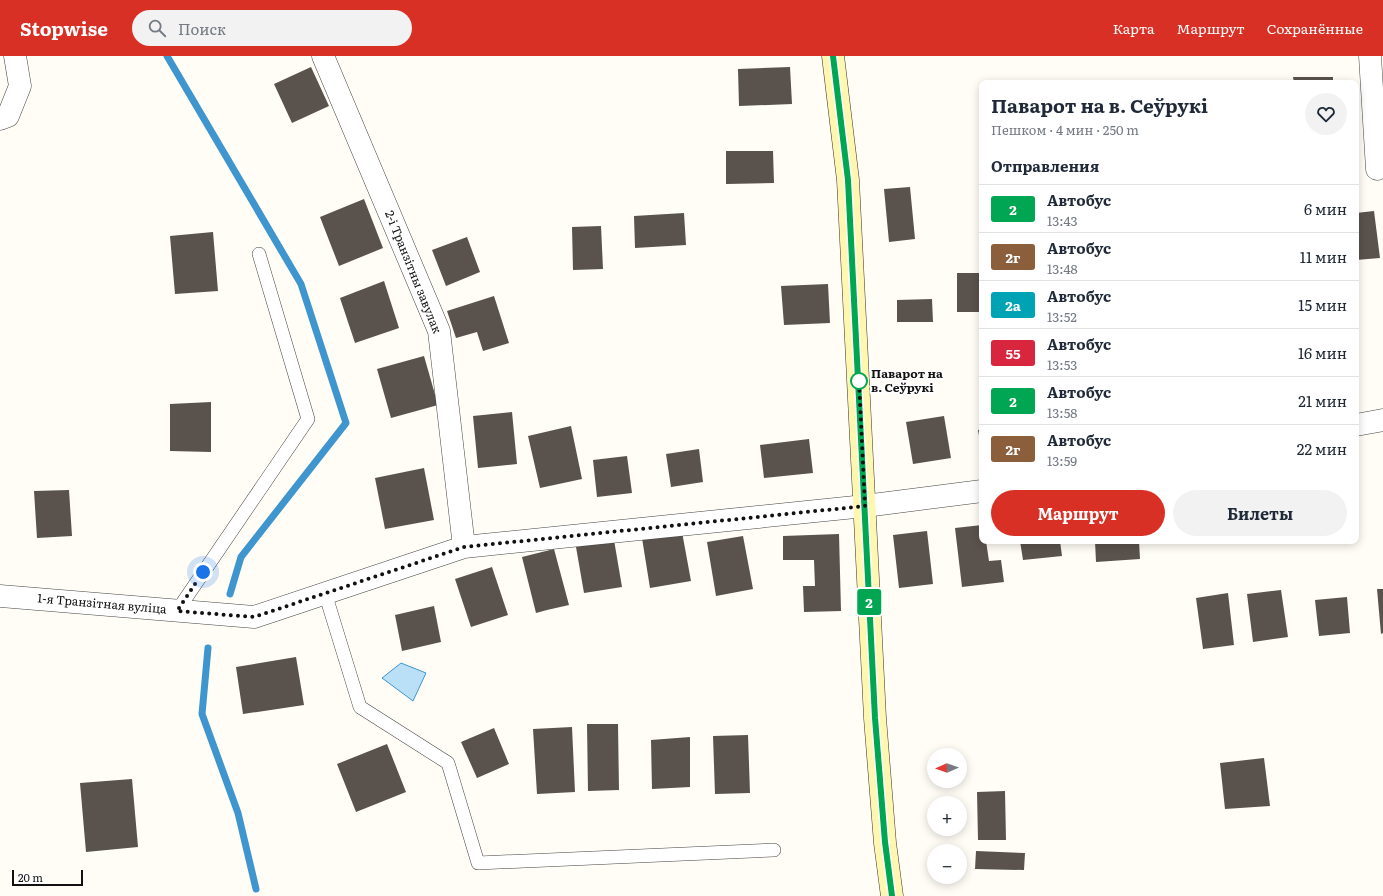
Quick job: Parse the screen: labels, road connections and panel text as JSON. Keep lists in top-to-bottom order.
{
  "streets": {
    "street": ["2-і Транзітны завулак", "1-я Транзітная вуліца"]
  },
  "crossings": [
    ["2-і Транзітны завулак", "1-я Транзітная вуліца"]
  ],
  "places": ["Паварот на в. Сеўрукі"],
  "lines": ["bus line 2"],
  "scale_bar": "20 m",
  "north": "left",
  "page": {
    "header": "Stopwise",
    "search": "Поиск",
    "nav": ["Карта", "Маршрут", "Сохранённые"],
    "on_map": "2",
    "heading": [
      ["Паварот на в. Сеўрукі", "Пешком · 4 мин · 250 m"],
      "Отправления"
    ],
    "list": [
      {
        "mark": "2",
        "name": "Автобус",
        "note": "13:43",
        "value": "6 мин"
      },
      {
        "mark": "2г",
        "name": "Автобус",
        "note": "13:48",
        "value": "11 мин"
      },
      {
        "mark": "2а",
        "name": "Автобус",
        "note": "13:52",
        "value": "15 мин"
      },
      {
        "mark": "55",
        "name": "Автобус",
        "note": "13:53",
        "value": "16 мин"
      },
      {
        "mark": "2",
        "name": "Автобус",
        "note": "13:58",
        "value": "21 мин"
      },
      {
        "mark": "2г",
        "name": "Автобус",
        "note": "13:59",
        "value": "22 мин"
      }
    ],
    "buttons": ["Маршрут", "Билеты"],
    "map_buttons": ["+", "−"],
    "scale": "20 m"
  }
}
